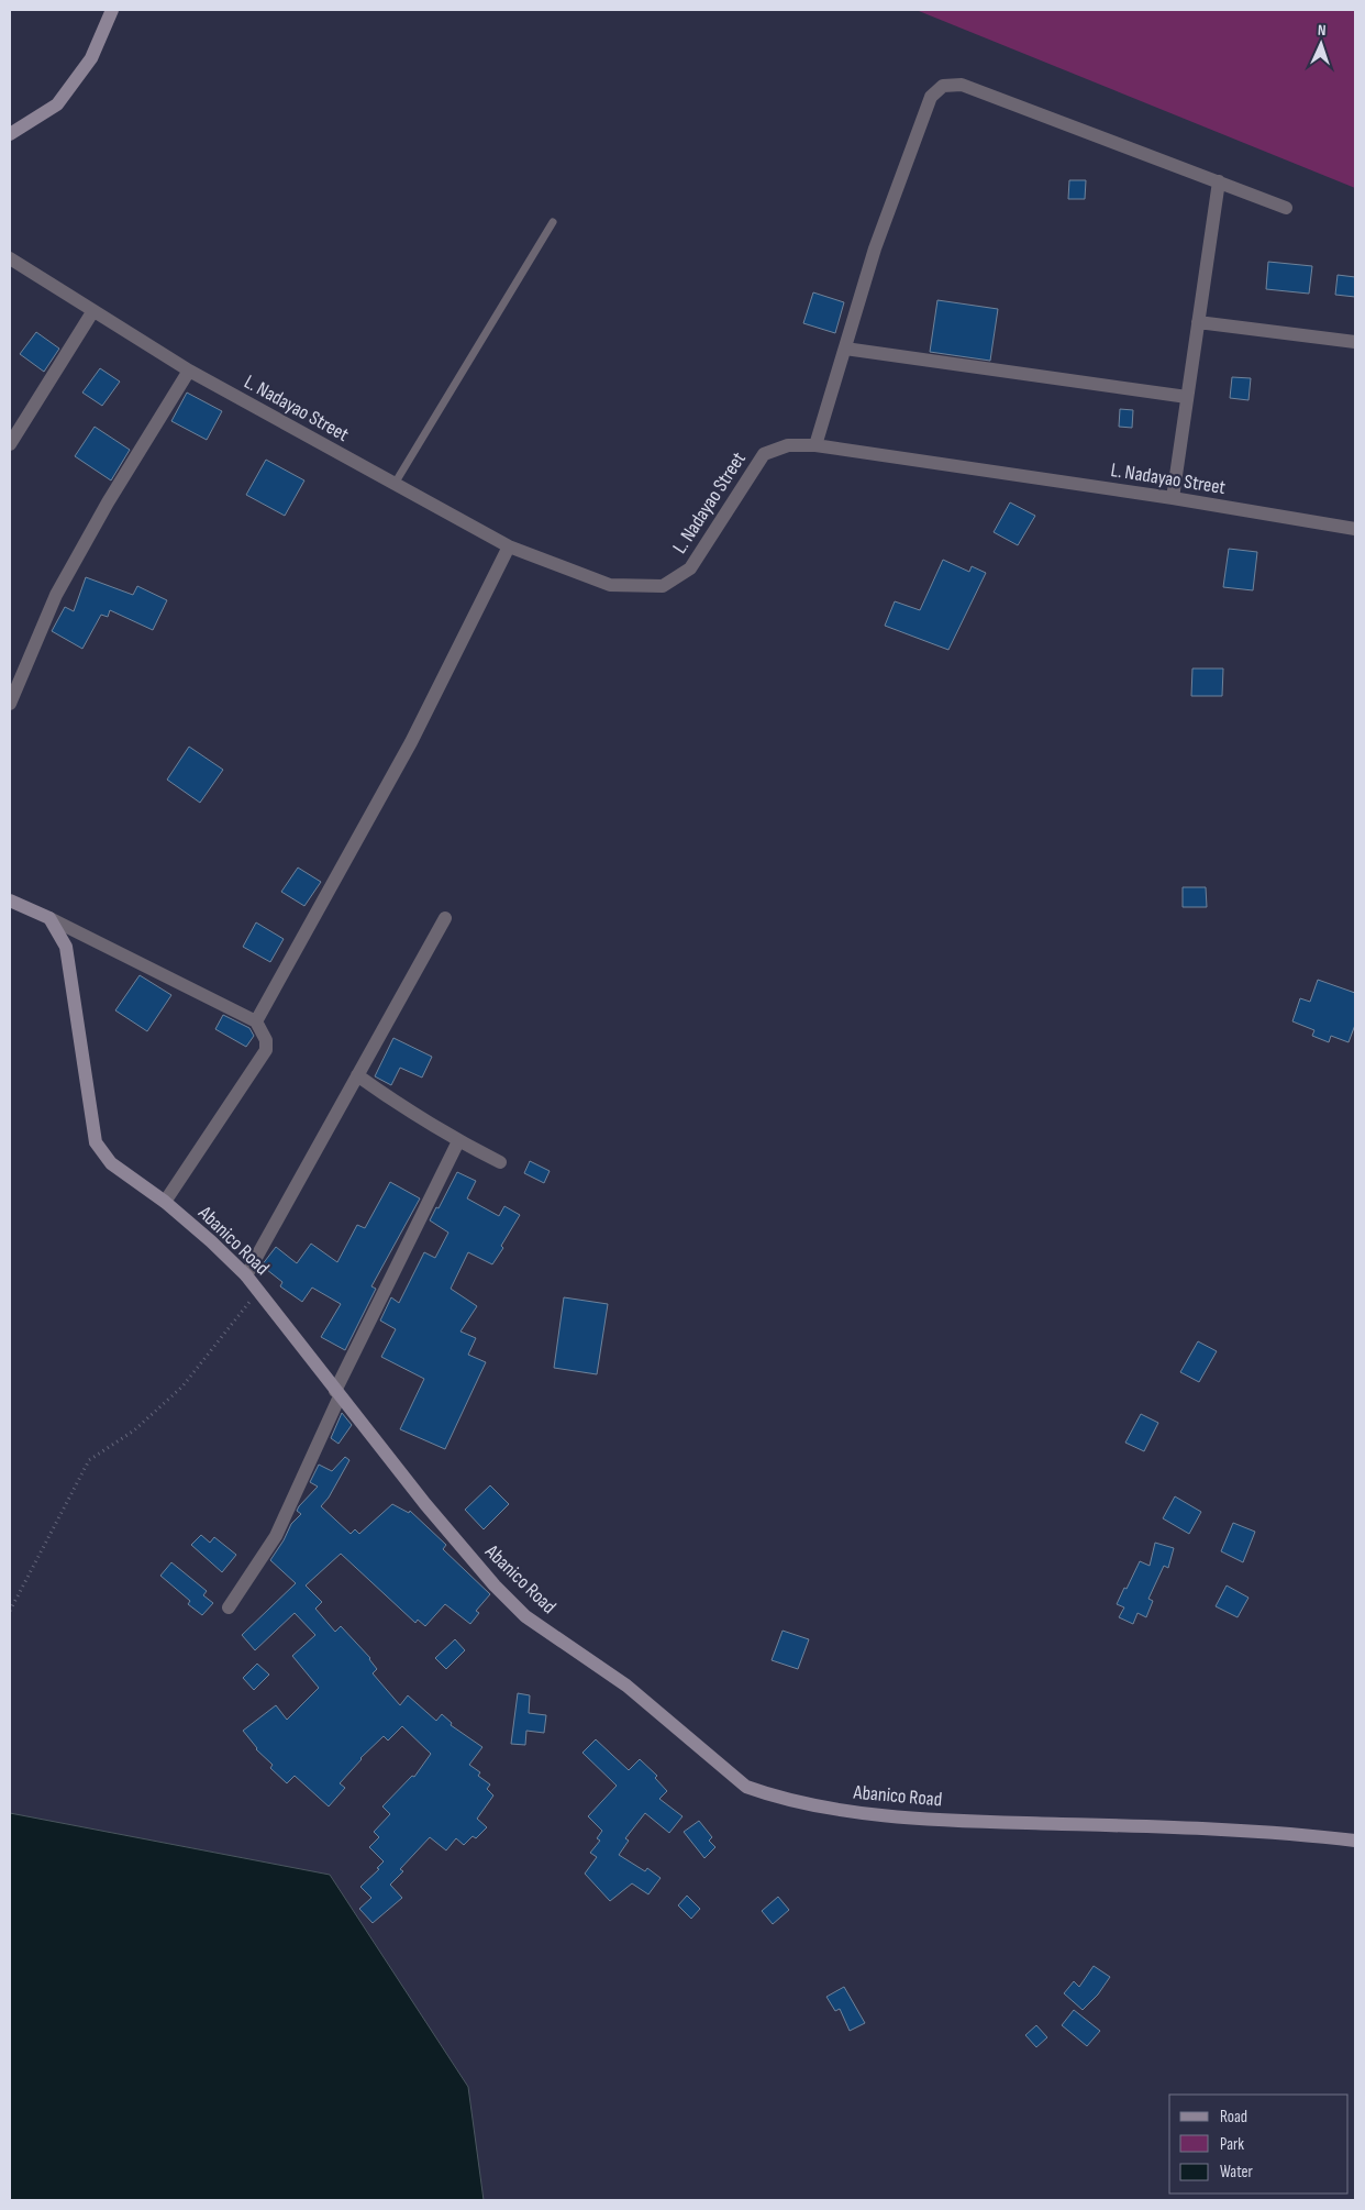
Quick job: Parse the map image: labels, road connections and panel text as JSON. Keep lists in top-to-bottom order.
{
  "streets": {
    "street": ["L. Nadayao Street", "Abanico Road"]
  },
  "legend": ["Road", "Park", "Water"],
  "north": "top"
}
